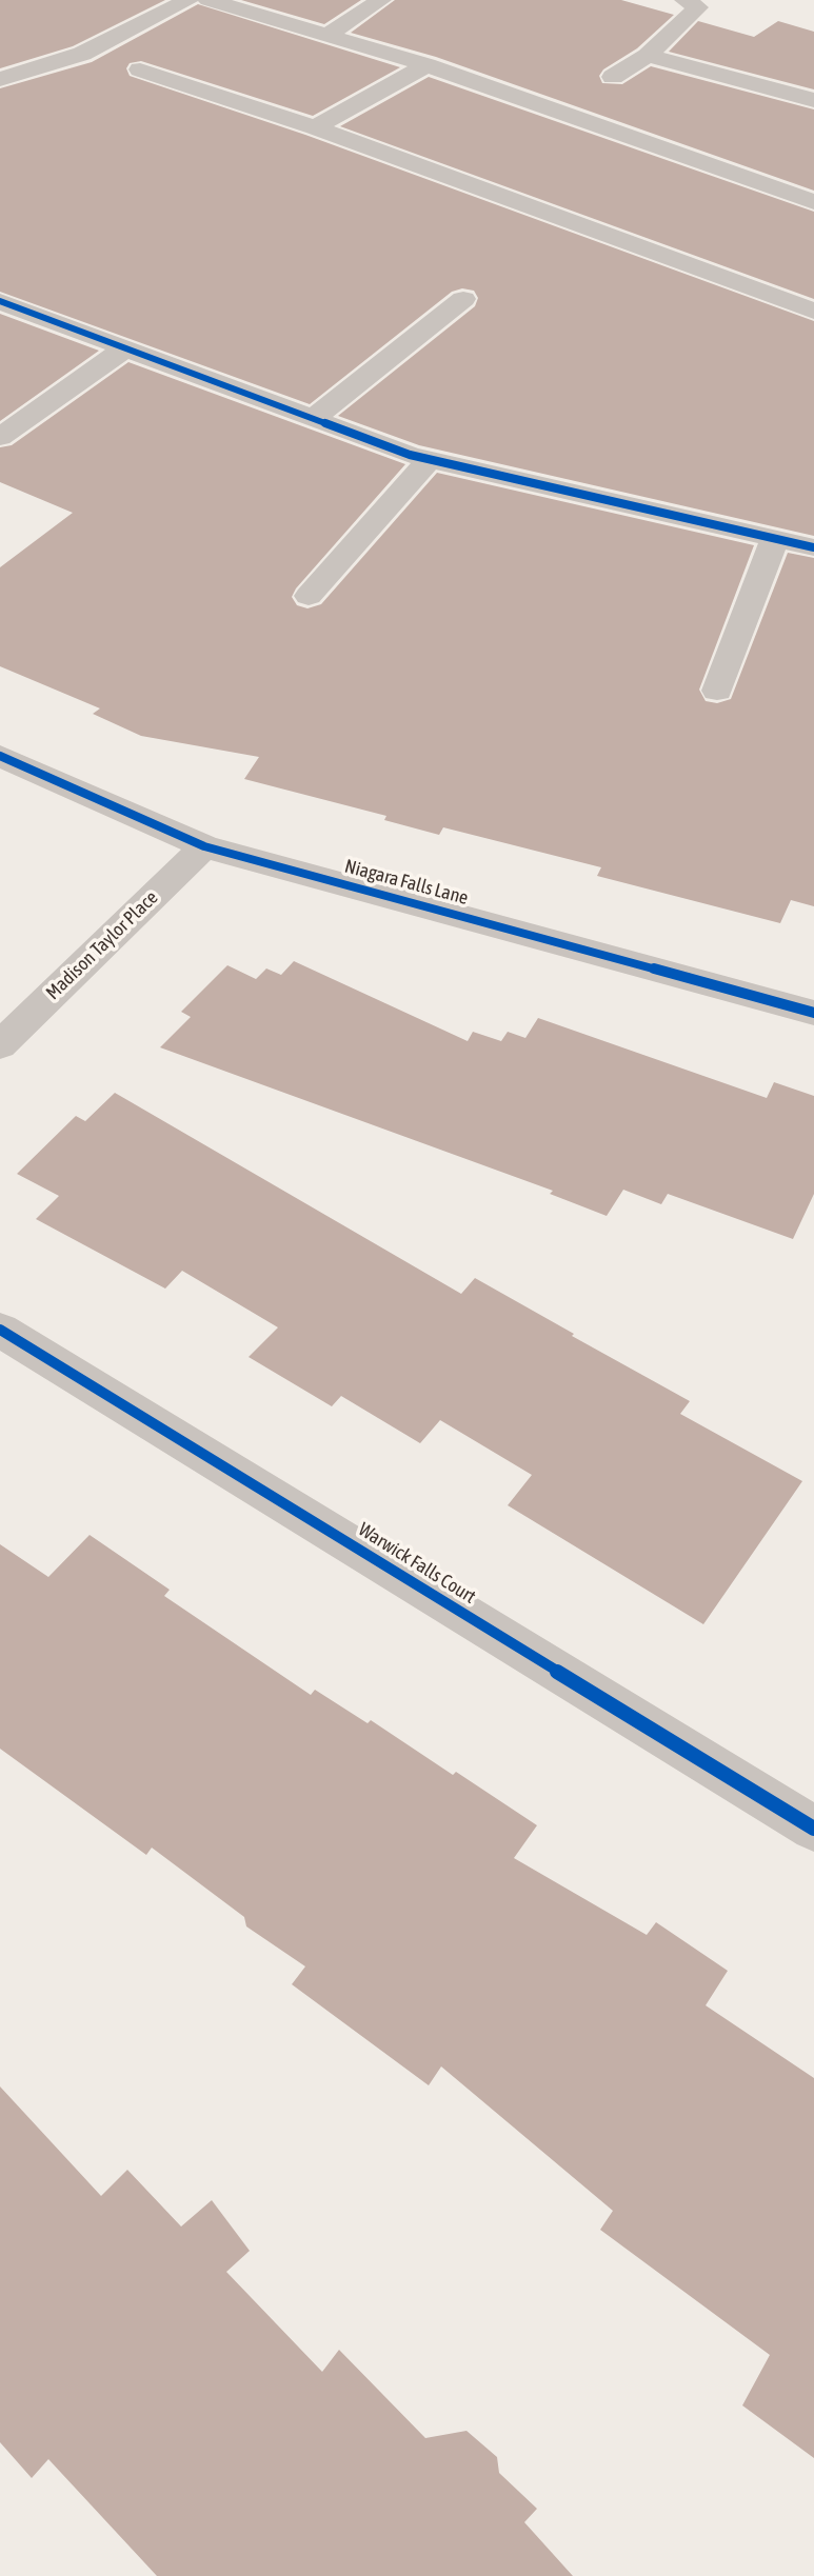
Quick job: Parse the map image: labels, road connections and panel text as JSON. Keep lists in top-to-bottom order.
{
  "streets": {
    "street": ["Niagara Falls Lane", "Madison Taylor Place", "Warwick Falls Court"]
  },
  "crossings": [
    ["Niagara Falls Lane", "Madison Taylor Place"]
  ]
}
